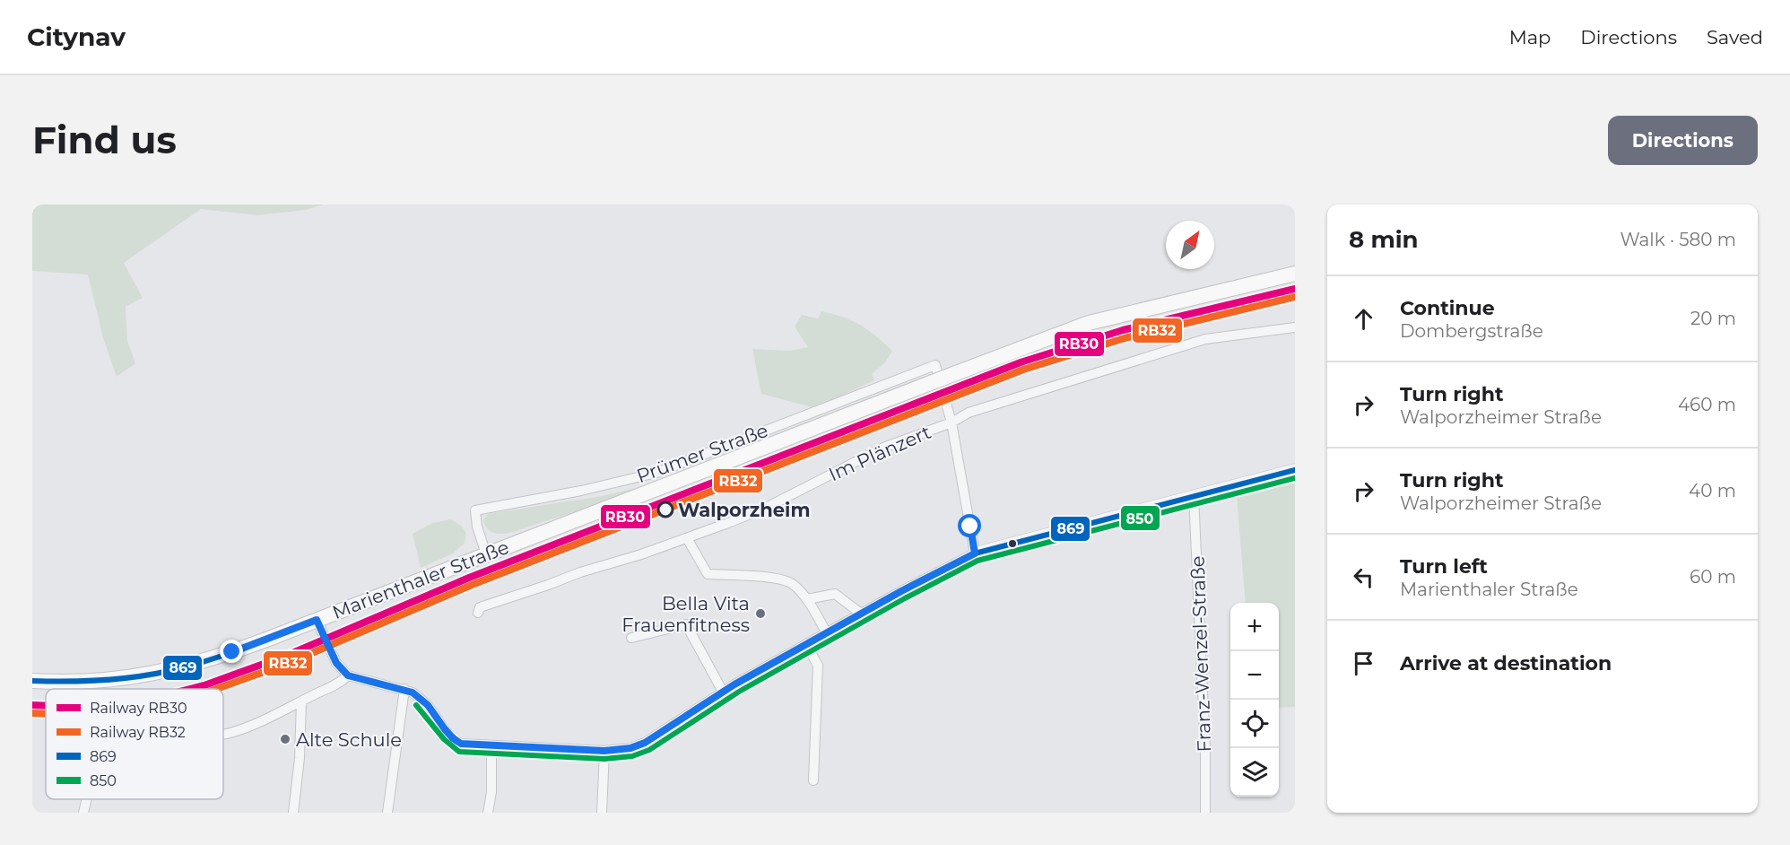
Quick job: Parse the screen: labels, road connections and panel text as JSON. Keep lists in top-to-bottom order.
{
  "streets": {
    "main road": ["Marienthaler Straße"],
    "street": ["Prümer Straße", "Im Plänzert", "Franz-Wenzel-Straße"]
  },
  "crossings": [
    ["Prümer Straße", "Im Plänzert"],
    ["Prümer Straße", "Marienthaler Straße"]
  ],
  "places": ["Walporzheim", "Bella Vita Frauenfitness", "Alte Schule"],
  "lines": [
    "rail line RB30",
    "rail line RB32",
    "transit line 869",
    "transit line 850"
  ],
  "legend": [
    "Railway RB30",
    "Railway RB32",
    "869",
    "850"
  ],
  "north": "top right",
  "page": {
    "header": "Citynav",
    "nav": ["Map", "Directions", "Saved"],
    "buttons": "Directions",
    "title": "Find us",
    "heading": ["8 min", "Walk · 580 m"],
    "list": [
      ["Continue", "Dombergstraße", "20 m"],
      ["Turn right", "Walporzheimer Straße", "460 m"],
      ["Turn right", "Walporzheimer Straße", "40 m"],
      ["Turn left", "Marienthaler Straße", "60 m"],
      "Arrive at destination"
    ],
    "map_buttons": ["+", "−"]
  }
}
